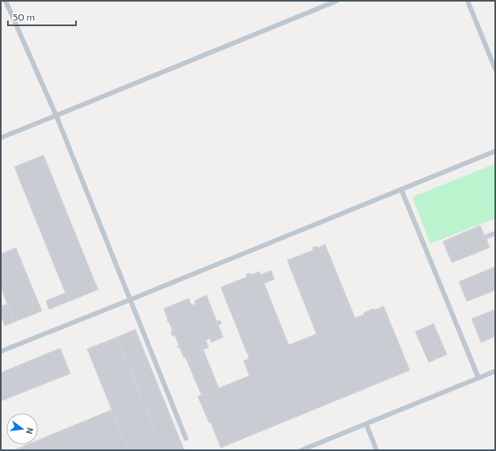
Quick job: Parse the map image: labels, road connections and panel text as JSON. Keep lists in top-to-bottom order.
{
  "scale_bar": "50 m",
  "north": "right"
}
